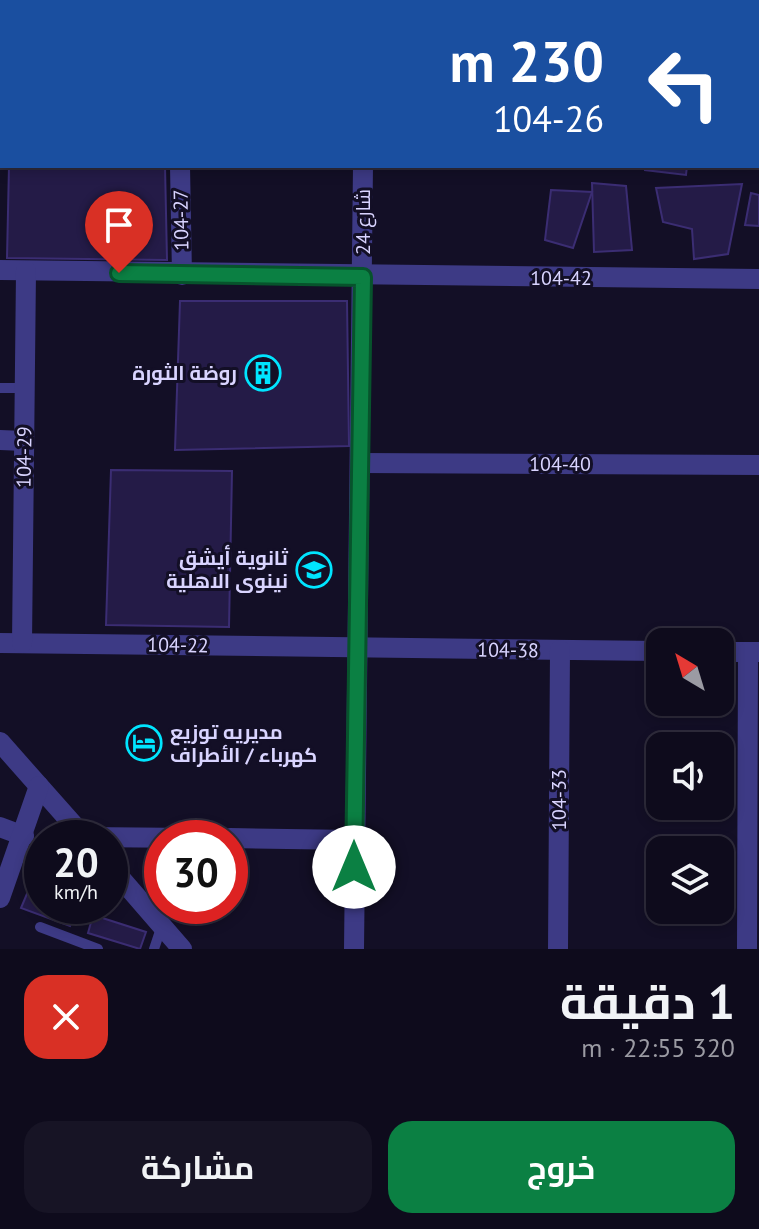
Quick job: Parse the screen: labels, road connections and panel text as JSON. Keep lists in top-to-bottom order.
{
  "streets": {
    "street": [
      "104-27",
      "شارع 24",
      "104-42",
      "104-29",
      "104-40",
      "104-22",
      "104-38",
      "104-33"
    ]
  },
  "crossings": [
    ["104-27", "104-42"],
    ["شارع 24", "104-42"],
    ["شارع 24", "104-40"],
    ["شارع 24", "104-22"],
    ["شارع 24", "104-38"],
    ["104-42", "104-29"],
    ["104-29", "104-22"],
    ["104-22", "104-38"],
    ["104-38", "104-33"]
  ],
  "places": {
    "building": ["روضة الثورة"],
    "school or university": ["ثانوية أيشق نينوى الاهلية"],
    "hotel": ["مديريه توزيع كهرباء / الأطراف"]
  },
  "north": "top left",
  "page": {
    "turn": ["230 m", "104-26"],
    "speed": "20 km/h",
    "limit": "30",
    "heading": ["1 دقيقة", "320 m · 22:55"],
    "buttons": ["خروج", "مشاركة"]
  }
}
